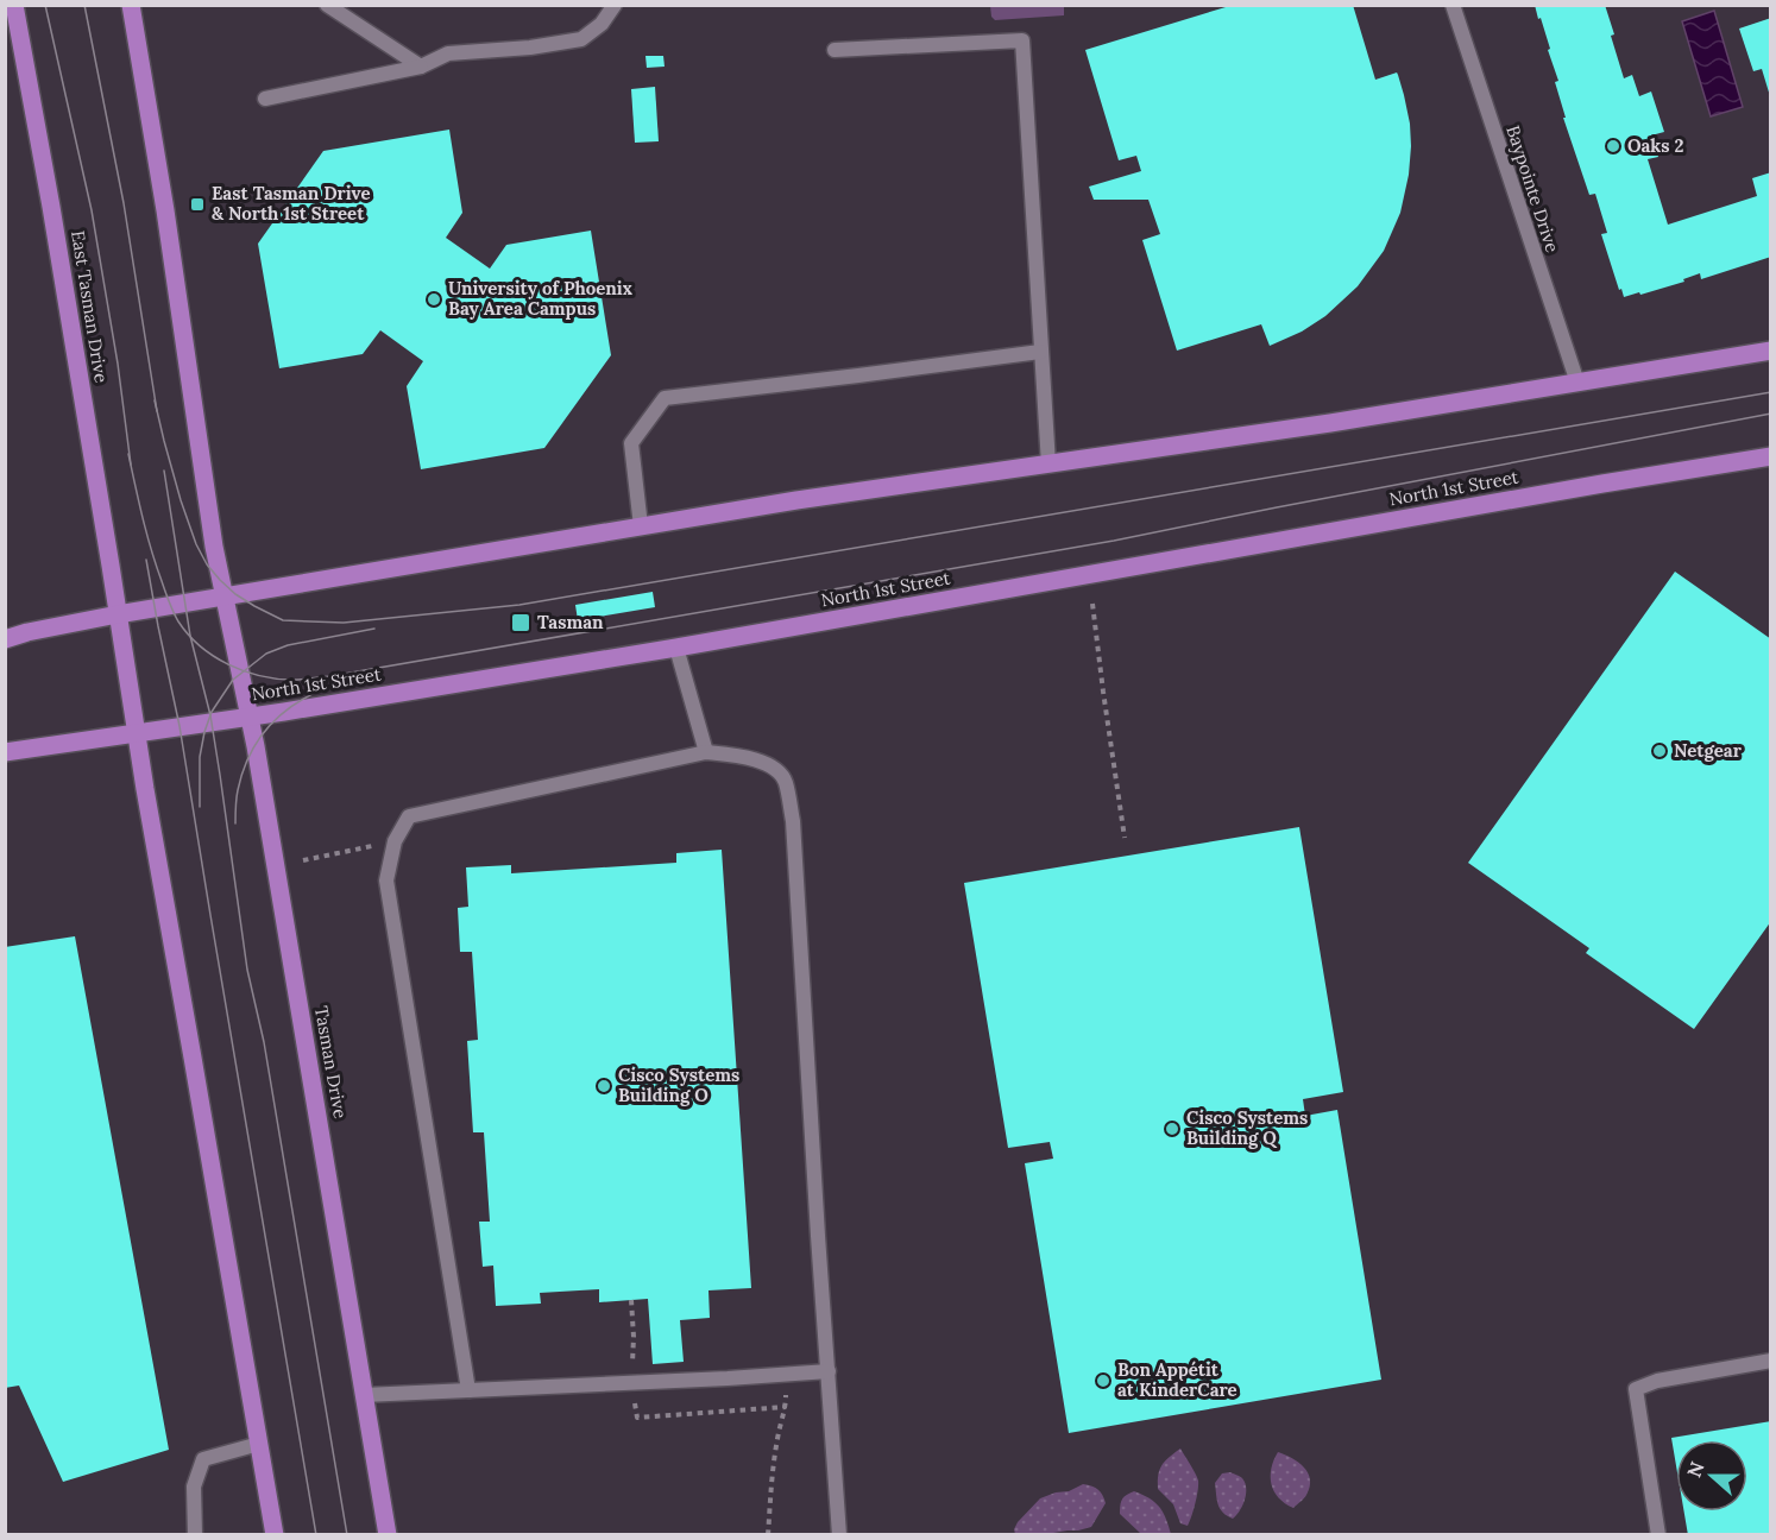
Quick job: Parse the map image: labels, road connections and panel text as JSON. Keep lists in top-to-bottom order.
{
  "streets": {
    "main road": ["East Tasman Drive", "North 1st Street", "Tasman Drive"],
    "street": ["Baypointe Drive"]
  },
  "crossings": [
    ["North 1st Street", "Tasman Drive"]
  ],
  "places": {
    "other": [
      "Oaks 2",
      "University of Phoenix Bay Area Campus",
      "Netgear",
      "Cisco Systems Building O",
      "Cisco Systems Building Q",
      "Bon Appétit at KinderCare"
    ],
    "transit": ["East Tasman Drive & North 1st Street", "Tasman"]
  },
  "north": "left"
}
